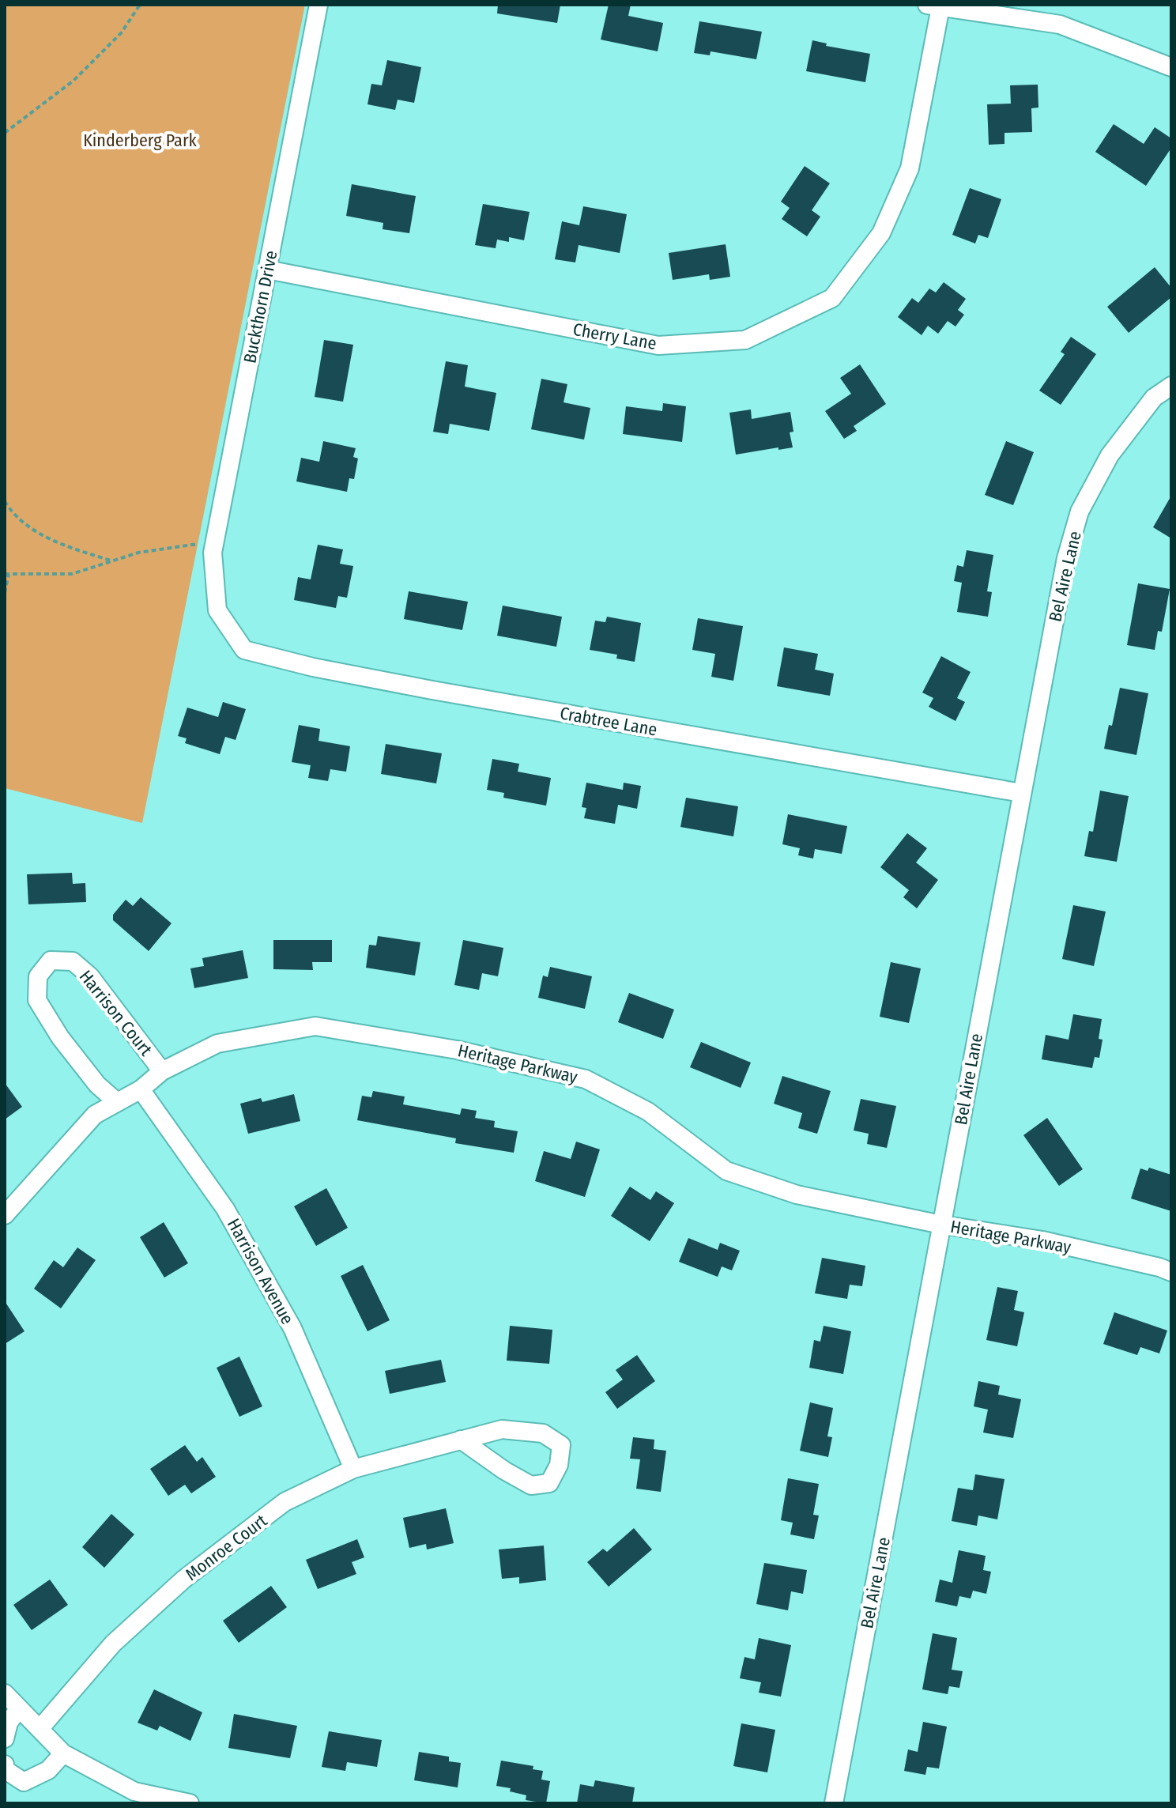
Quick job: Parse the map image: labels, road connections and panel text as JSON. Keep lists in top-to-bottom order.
{
  "streets": {
    "street": [
      "Buckthorn Drive",
      "Cherry Lane",
      "Bel Aire Lane",
      "Crabtree Lane",
      "Harrison Court",
      "Heritage Parkway",
      "Harrison Avenue",
      "Monroe Court"
    ]
  },
  "crossings": [
    ["Buckthorn Drive", "Cherry Lane"],
    ["Buckthorn Drive", "Crabtree Lane"],
    ["Bel Aire Lane", "Crabtree Lane"],
    ["Bel Aire Lane", "Heritage Parkway"],
    ["Harrison Court", "Heritage Parkway"],
    ["Heritage Parkway", "Harrison Avenue"],
    ["Harrison Avenue", "Monroe Court"]
  ],
  "parks": ["Kinderberg Park"]
}
